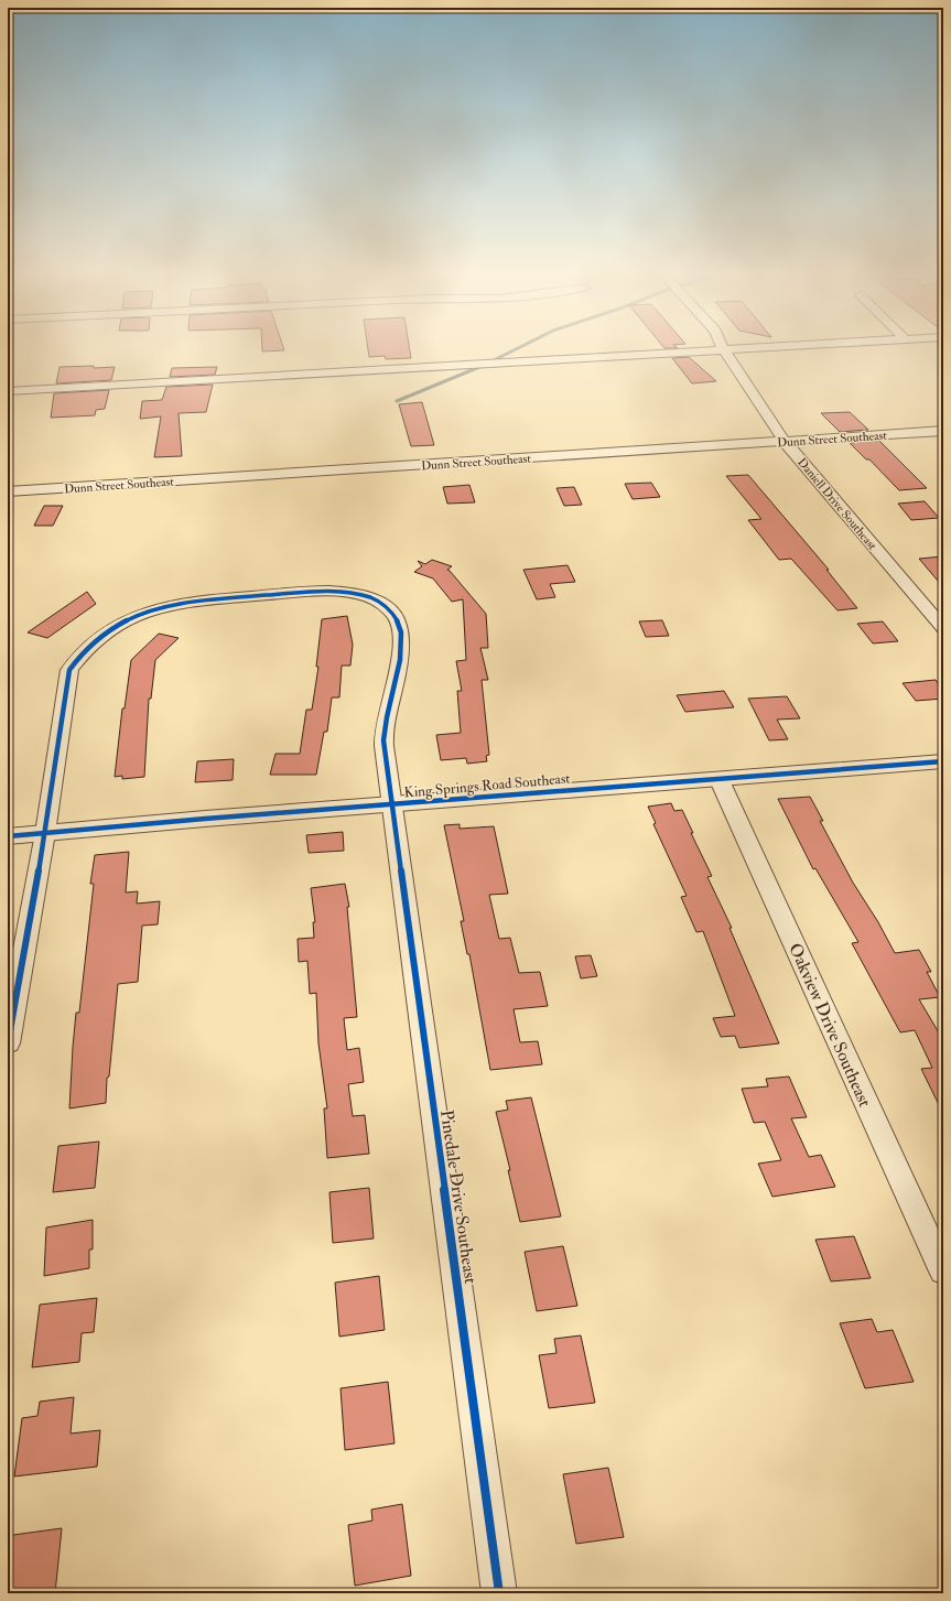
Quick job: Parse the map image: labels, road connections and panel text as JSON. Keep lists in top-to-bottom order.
{
  "streets": {
    "street": [
      "Dunn Street Southeast",
      "Daniell Drive Southeast",
      "King Springs Road Southeast",
      "Oakview Drive Southeast",
      "Pinedale Drive Southeast"
    ]
  },
  "crossings": [
    ["Dunn Street Southeast", "Daniell Drive Southeast"],
    ["King Springs Road Southeast", "Oakview Drive Southeast"],
    ["King Springs Road Southeast", "Pinedale Drive Southeast"]
  ]
}
